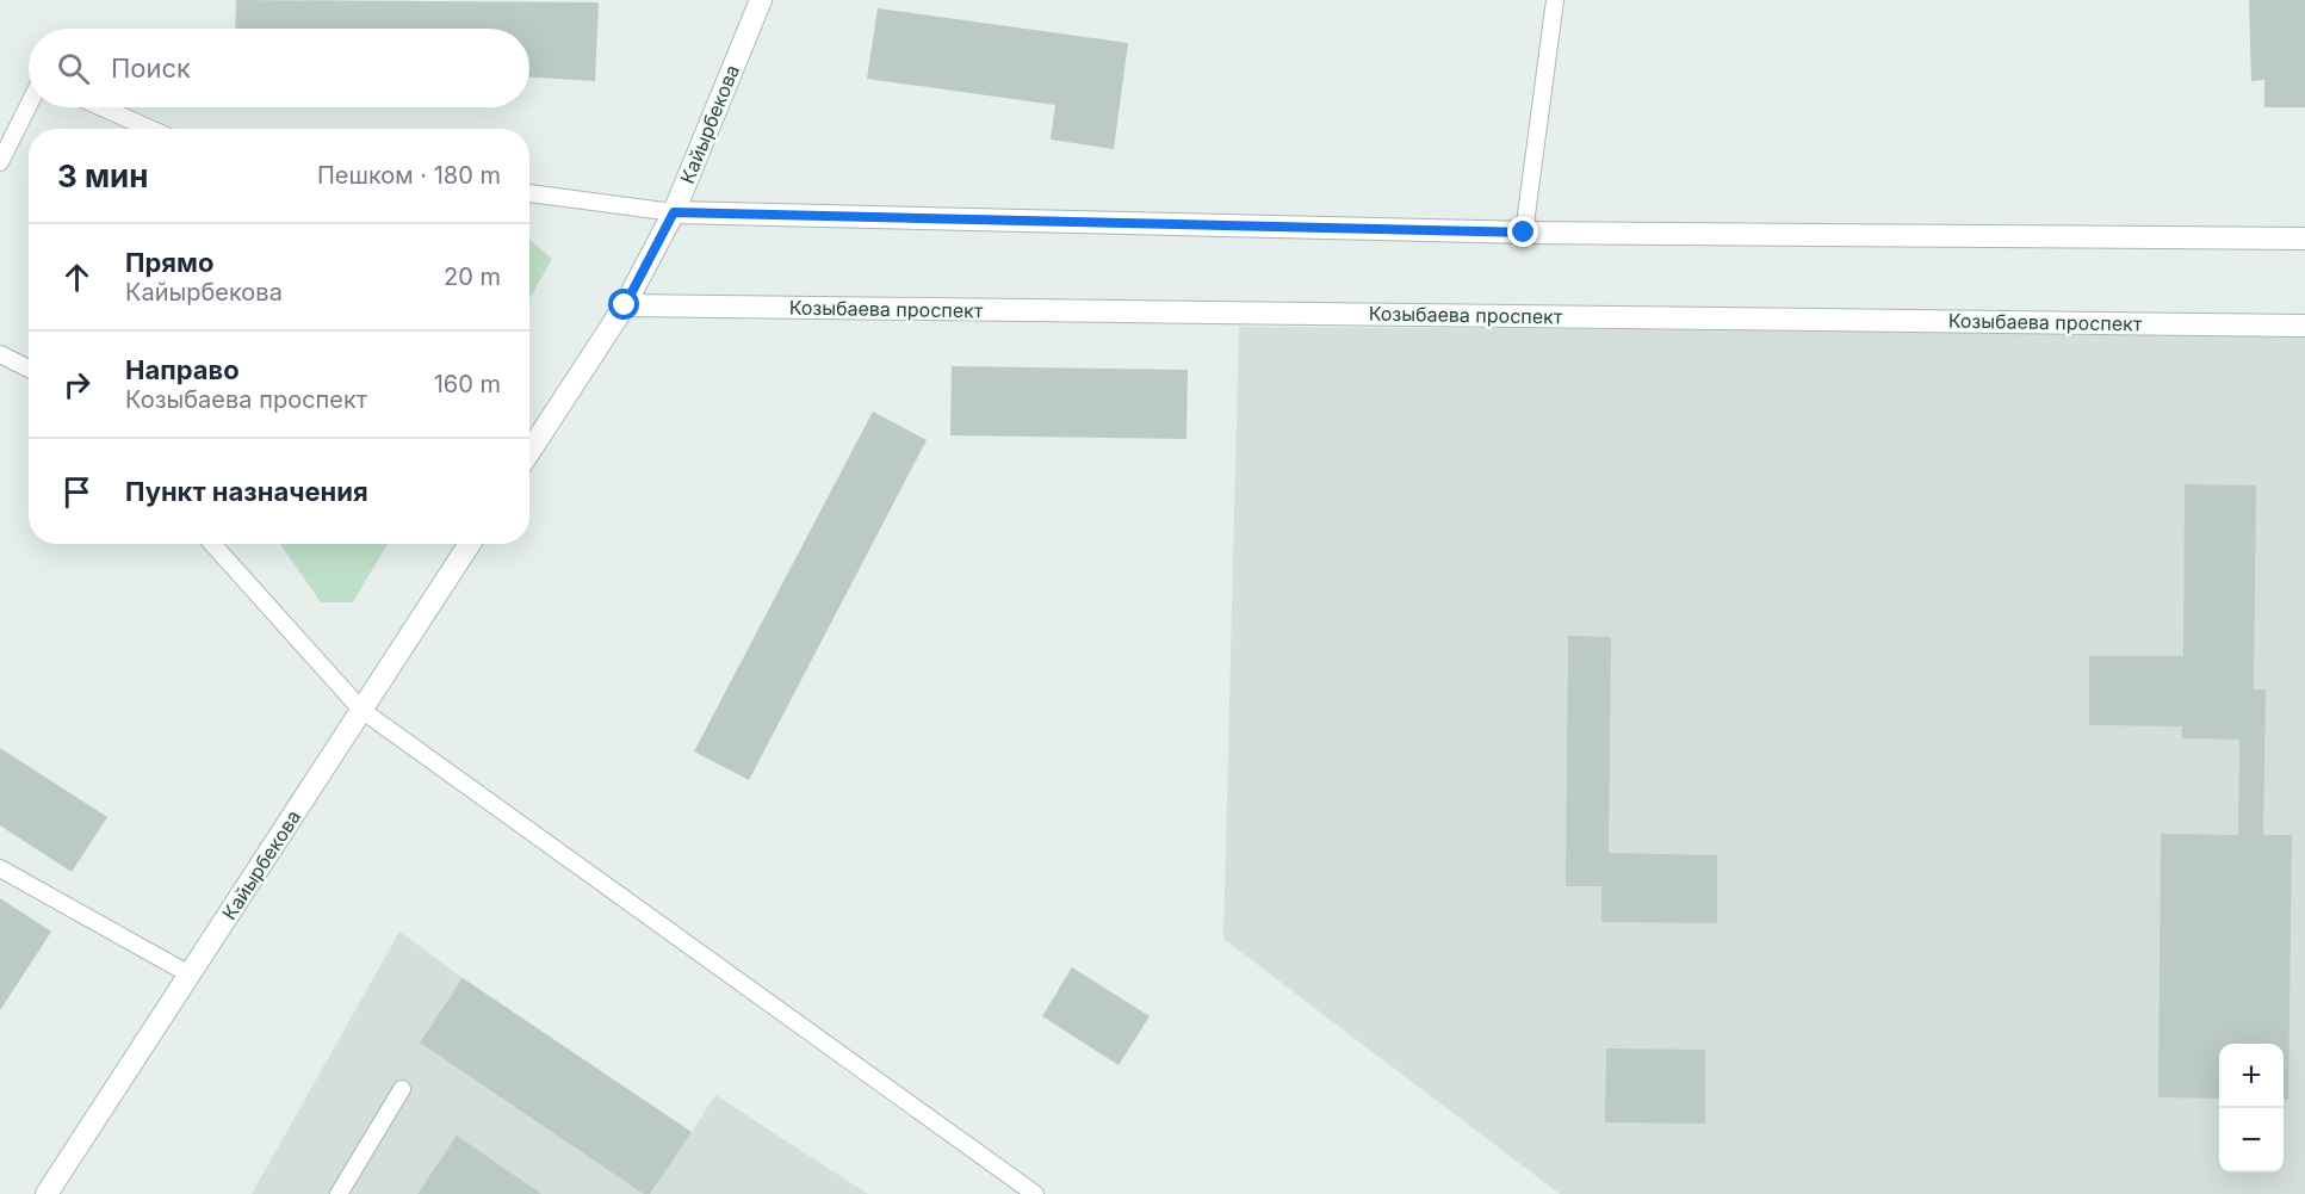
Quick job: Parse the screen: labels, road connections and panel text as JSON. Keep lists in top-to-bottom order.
{
  "streets": {
    "street": ["Кайырбекова", "Козыбаева проспект"]
  },
  "crossings": [
    ["Кайырбекова", "Козыбаева проспект"]
  ],
  "page": {
    "search": "Поиск",
    "heading": ["3 мин", "Пешком · 180 m"],
    "list": [
      ["Прямо", "Кайырбекова", "20 m"],
      ["Направо", "Козыбаева проспект", "160 m"],
      "Пункт назначения"
    ],
    "map_buttons": ["+", "−"]
  }
}
